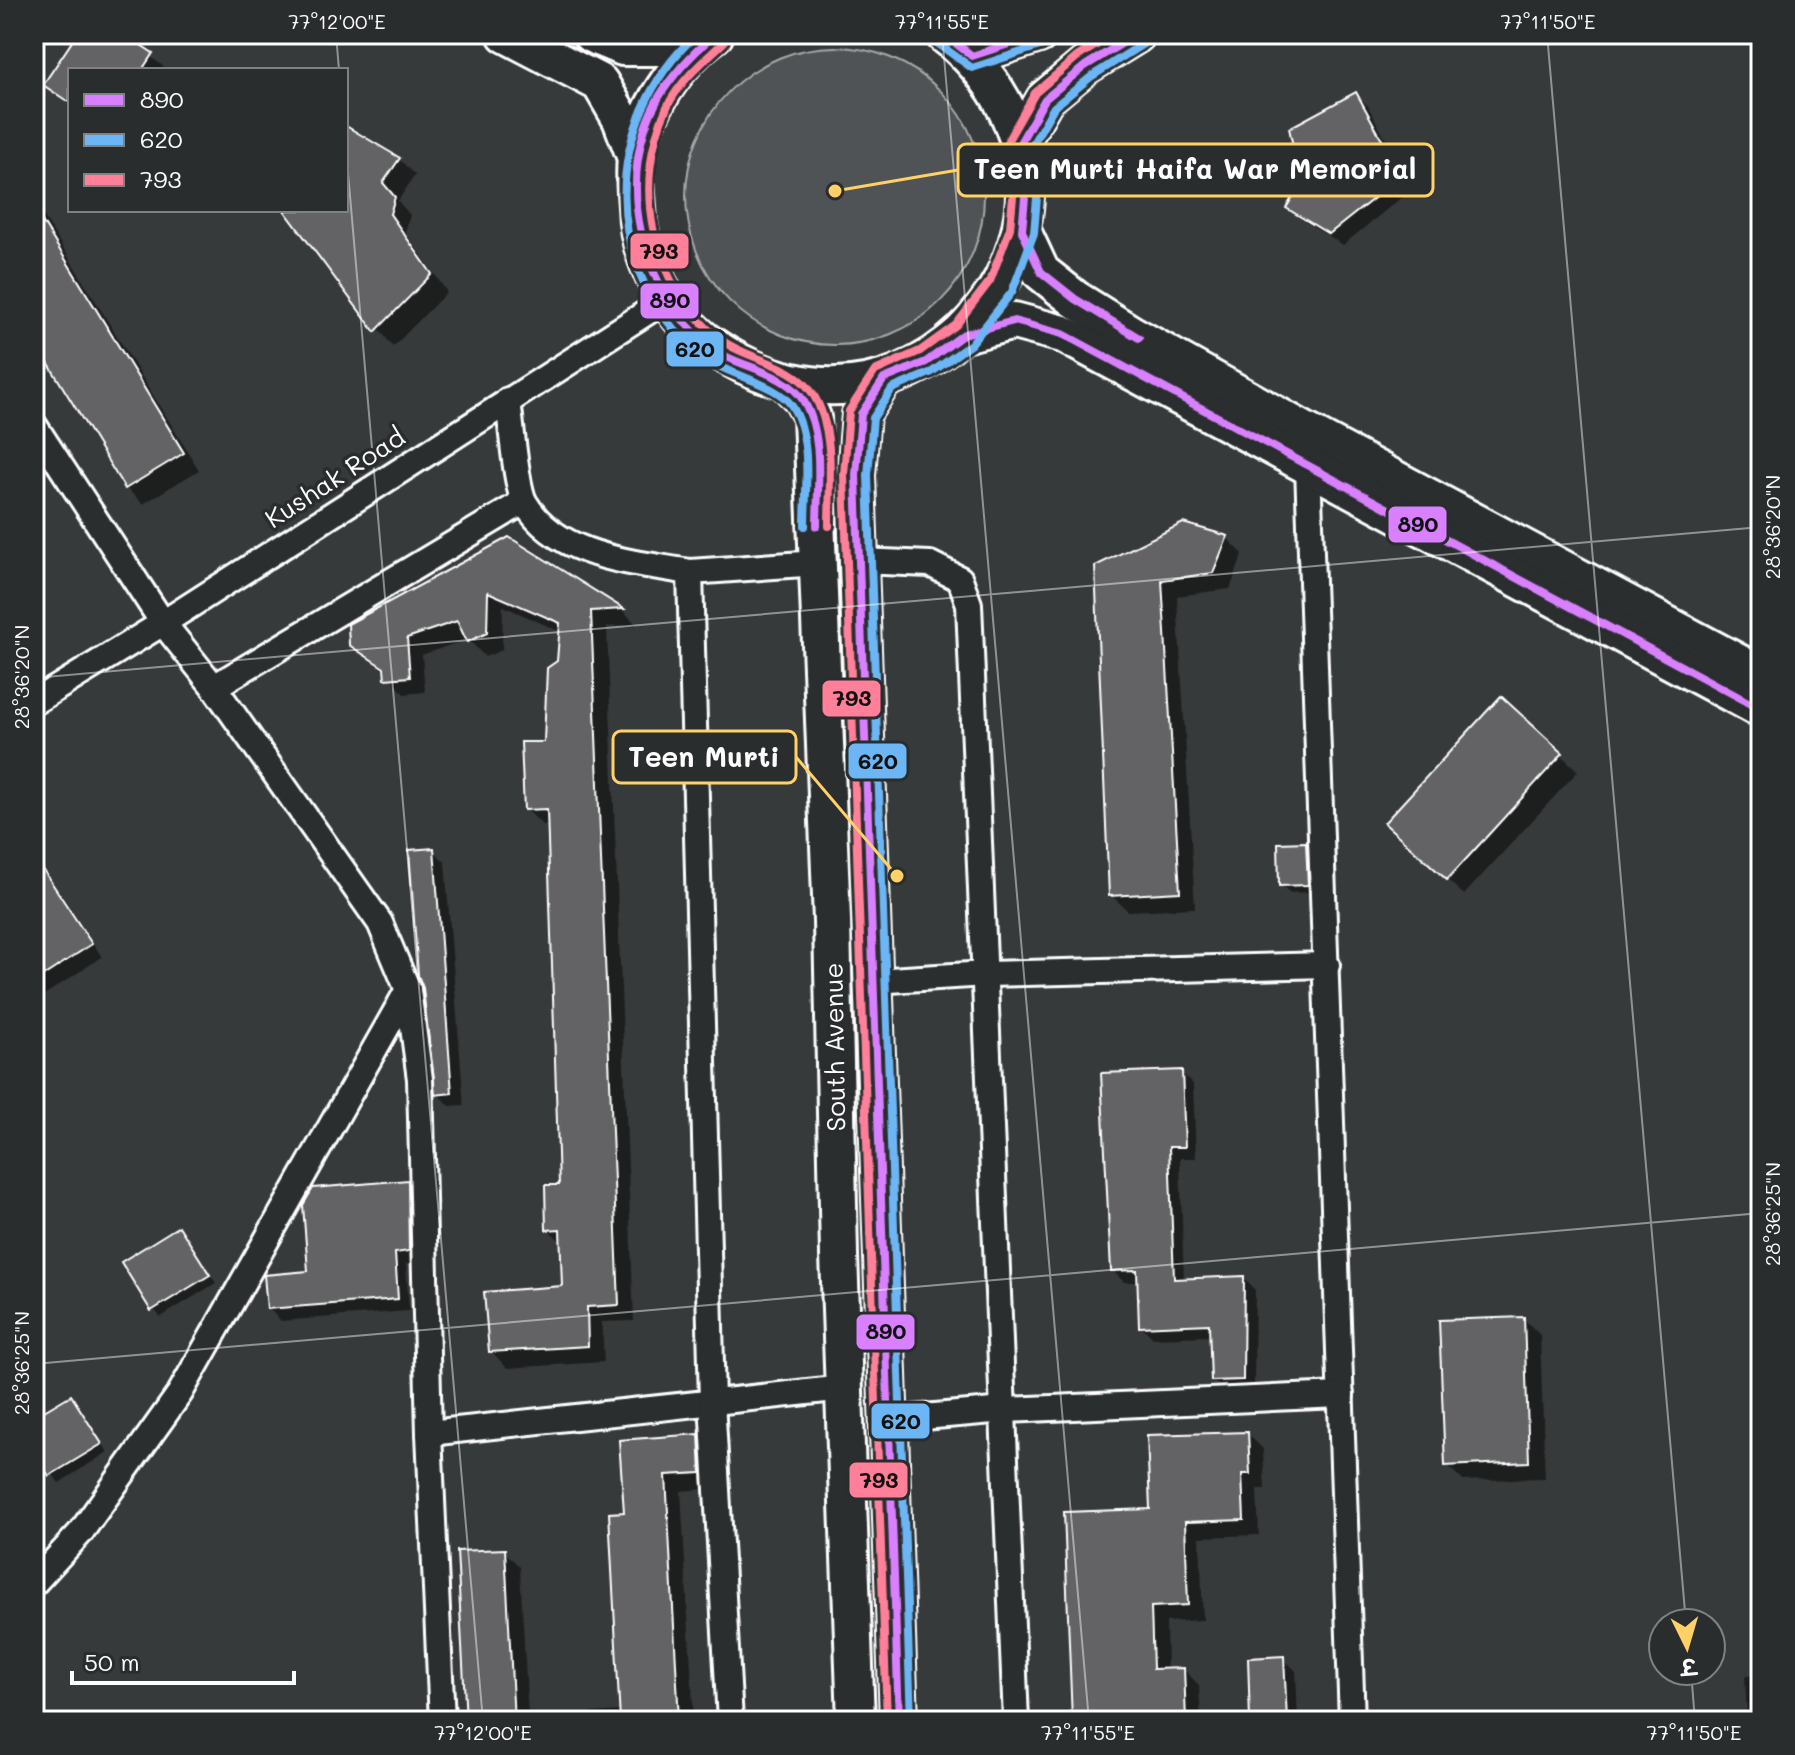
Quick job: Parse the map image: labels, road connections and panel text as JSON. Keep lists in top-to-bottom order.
{
  "streets": {
    "main road": ["South Avenue"],
    "street": ["Kushak Road"]
  },
  "places": ["Teen Murti Haifa War Memorial", "Teen Murti"],
  "lines": ["transit line 890", "transit line 620", "transit line 793"],
  "legend": ["890", "620", "793"],
  "scale_bar": "50 m",
  "north": "bottom",
  "coordinates": [
    "77°12'00\"E",
    "77°11'55\"E",
    "77°11'50\"E",
    "28°36'20\"N",
    "28°36'25\"N"
  ]
}
